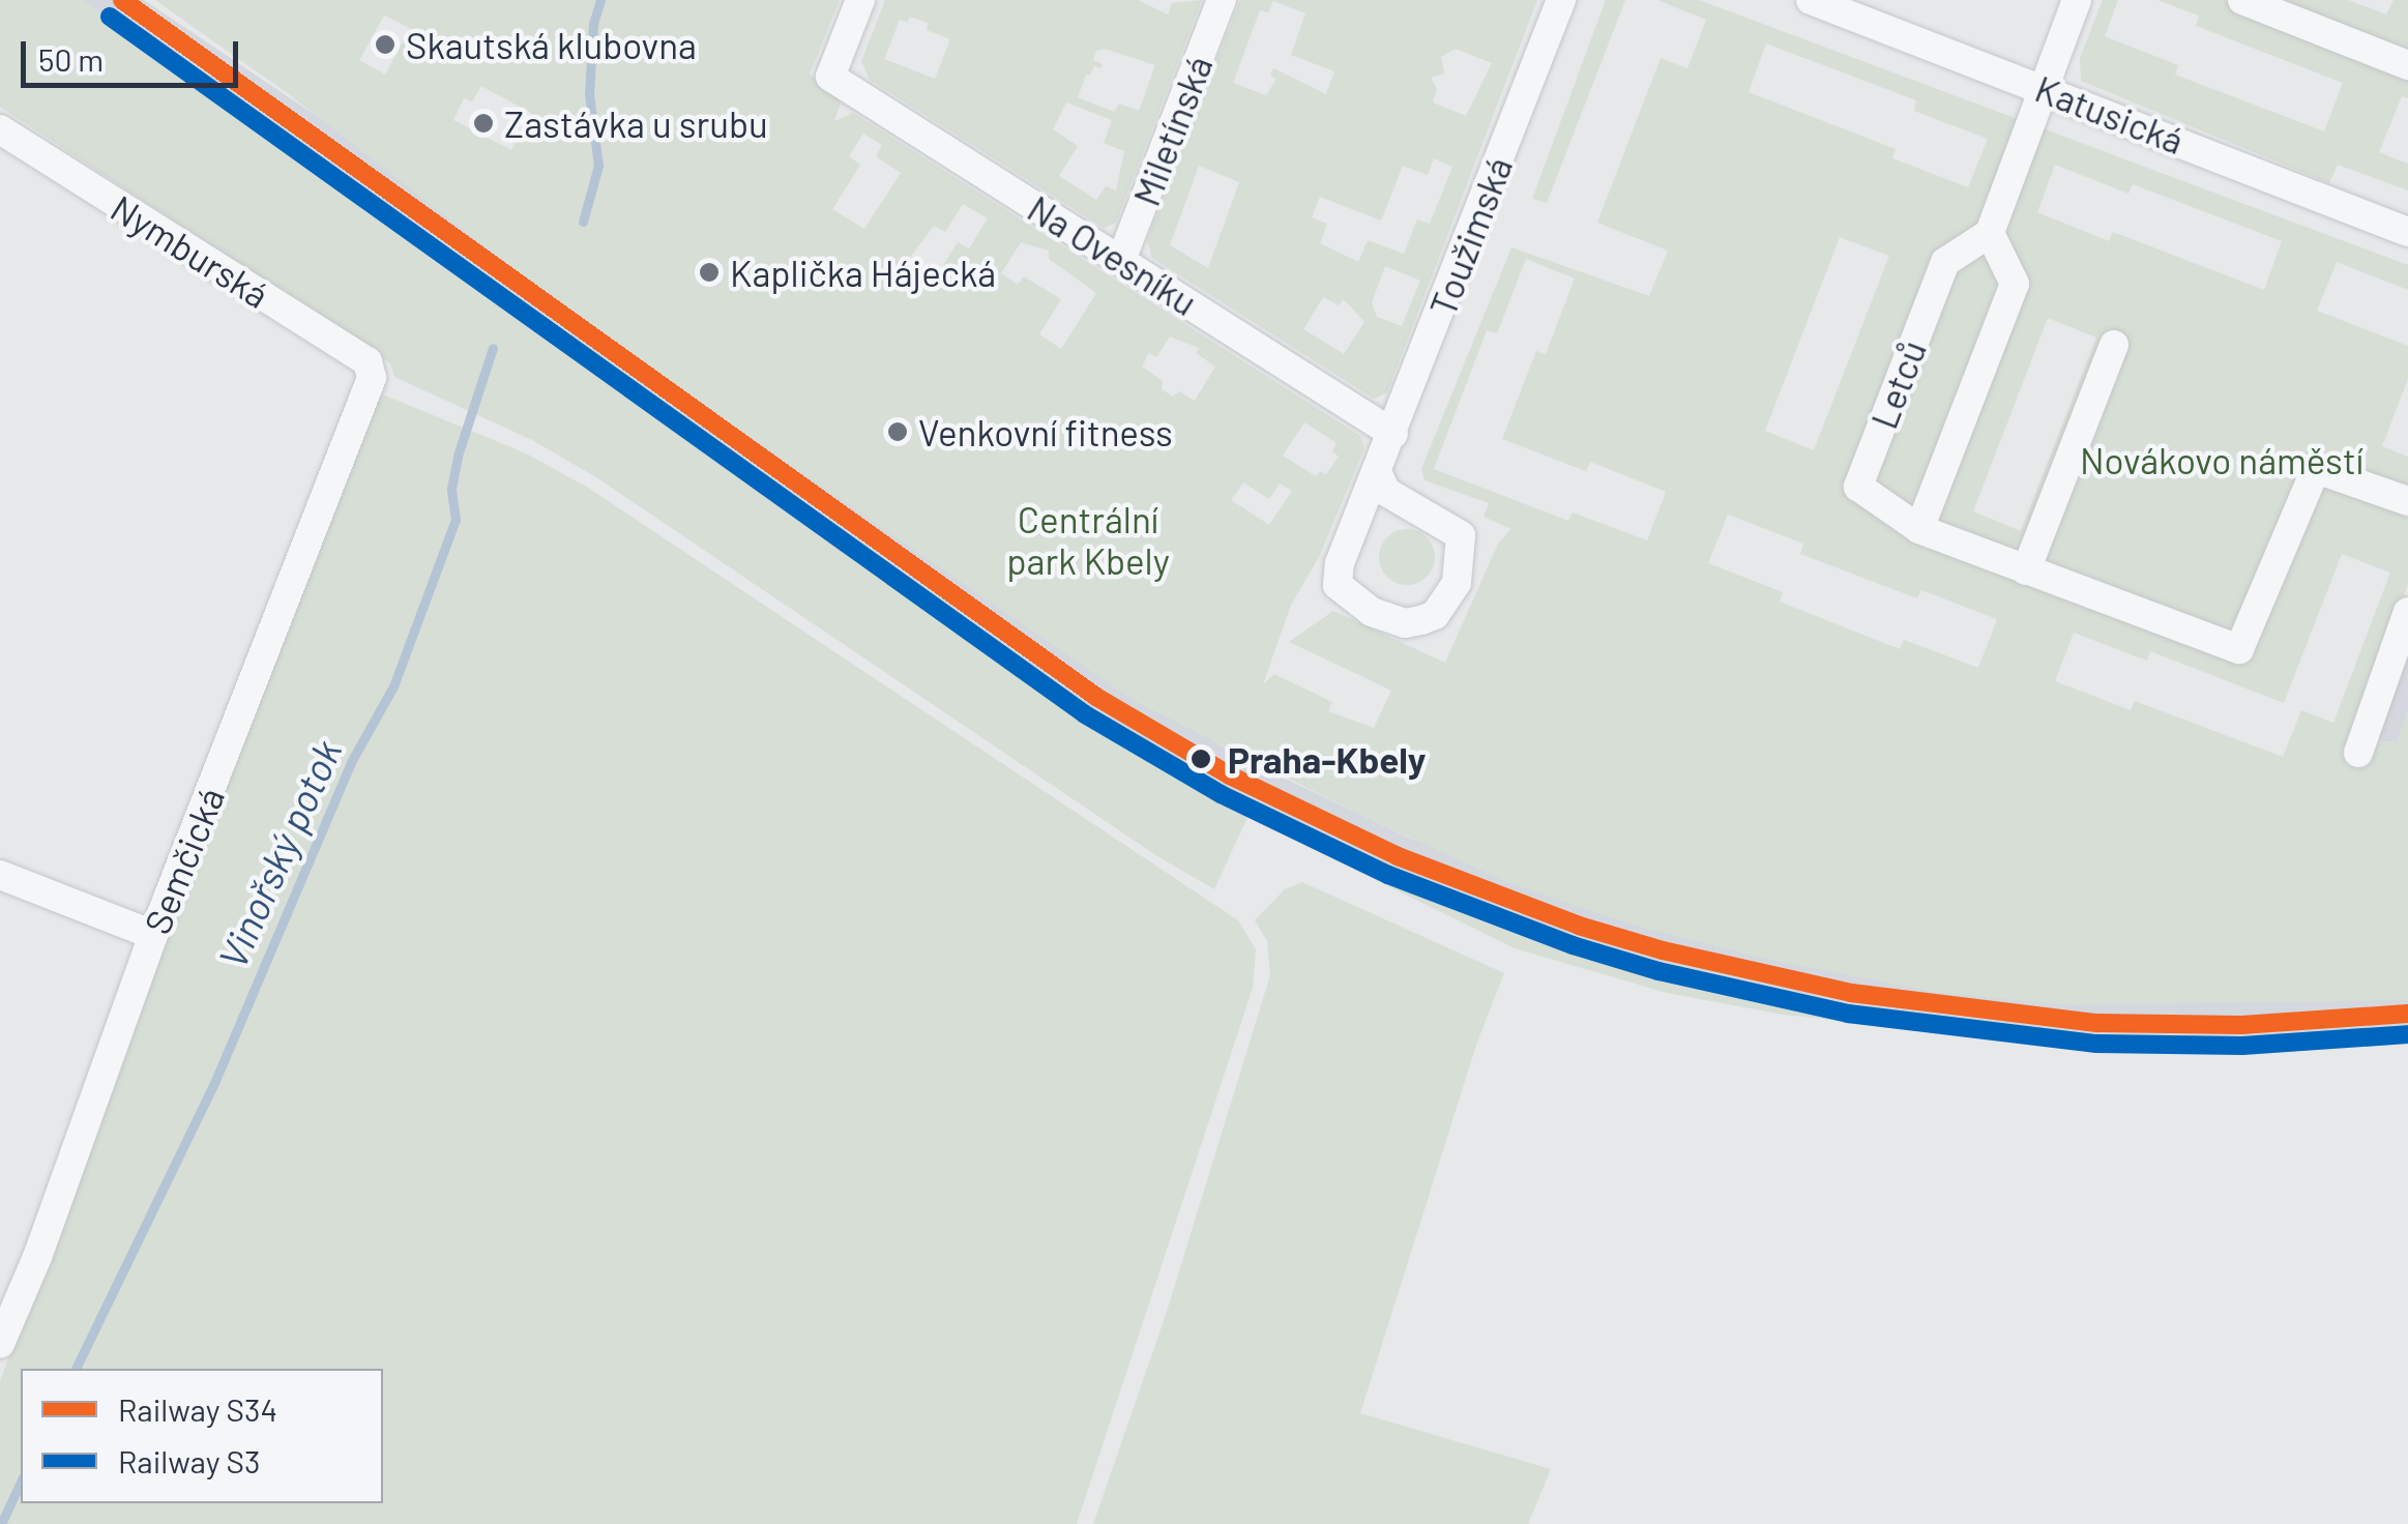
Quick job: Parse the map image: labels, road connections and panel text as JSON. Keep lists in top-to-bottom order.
{
  "streets": {
    "street": [
      "Katusická",
      "Miletínská",
      "Toužimská",
      "Nymburská",
      "Na Ovesníku",
      "Letců",
      "Semčická"
    ]
  },
  "crossings": [
    ["Miletínská", "Na Ovesníku"],
    ["Toužimská", "Na Ovesníku"],
    ["Nymburská", "Semčická"]
  ],
  "water": ["Vinořský potok"],
  "parks": ["Novákovo náměstí", "Centrální park Kbely"],
  "places": [
    "Skautská klubovna",
    "Zastávka u srubu",
    "Kaplička Hájecká",
    "Venkovní fitness",
    "Praha-Kbely"
  ],
  "lines": ["rail line S34", "rail line S3"],
  "legend": ["Railway S34", "Railway S3"],
  "scale_bar": "50 m"
}
